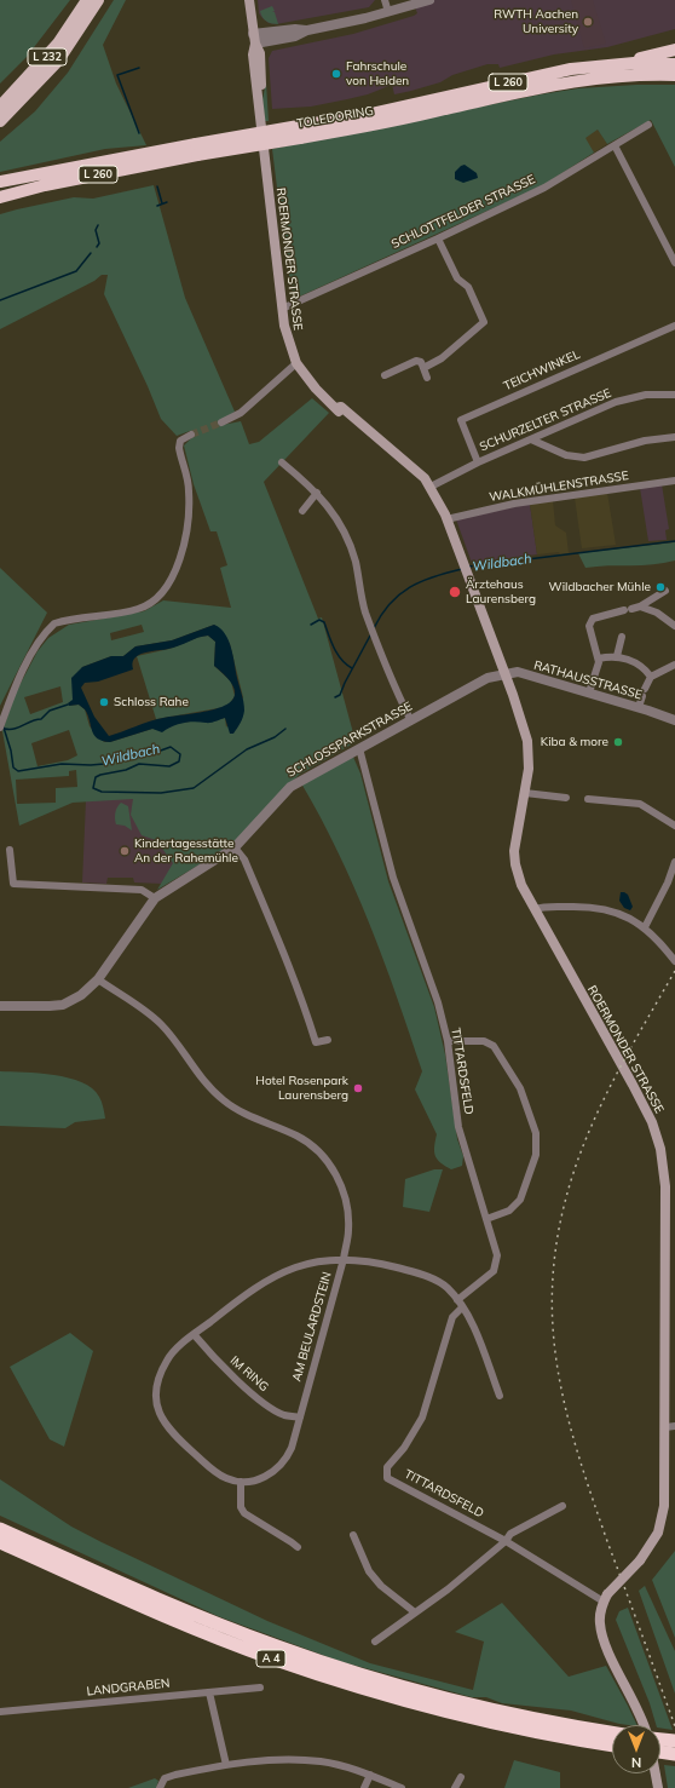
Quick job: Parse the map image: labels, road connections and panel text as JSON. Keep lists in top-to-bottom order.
{
  "streets": {
    "highway": ["L 260", "TOLEDORING", "A 4"],
    "main road": ["L 232", "ROERMONDER STRASSE"],
    "street": [
      "SCHLOTTFELDER STRASSE",
      "TEICHWINKEL",
      "SCHURZELTER STRASSE",
      "WALKMÜHLENSTRASSE",
      "RATHAUSSTRASSE",
      "SCHLOSSPARKSTRASSE",
      "TITTARDSFELD",
      "AM BEULARDSTEIN",
      "IM RING",
      "LANDGRABEN"
    ]
  },
  "crossings": [
    ["SCHLOTTFELDER STRASSE", "ROERMONDER STRASSE"],
    ["ROERMONDER STRASSE", "SCHURZELTER STRASSE"],
    ["ROERMONDER STRASSE", "WALKMÜHLENSTRASSE"],
    ["ROERMONDER STRASSE", "RATHAUSSTRASSE"],
    ["ROERMONDER STRASSE", "SCHLOSSPARKSTRASSE"],
    ["ROERMONDER STRASSE", "TITTARDSFELD"],
    ["TEICHWINKEL", "SCHURZELTER STRASSE"],
    ["RATHAUSSTRASSE", "SCHLOSSPARKSTRASSE"],
    ["SCHLOSSPARKSTRASSE", "TITTARDSFELD"],
    ["AM BEULARDSTEIN", "IM RING"]
  ],
  "water": ["Wildbach"],
  "places": [
    "RWTH Aachen University",
    "Fahrschule von Helden",
    "Wildbacher Mühle",
    "Ärztehaus Laurensberg",
    "Schloss Rahe",
    "Kiba & more",
    "Kindertagesstätte An der Rahemühle",
    "Hotel Rosenpark Laurensberg"
  ],
  "north": "bottom"
}
